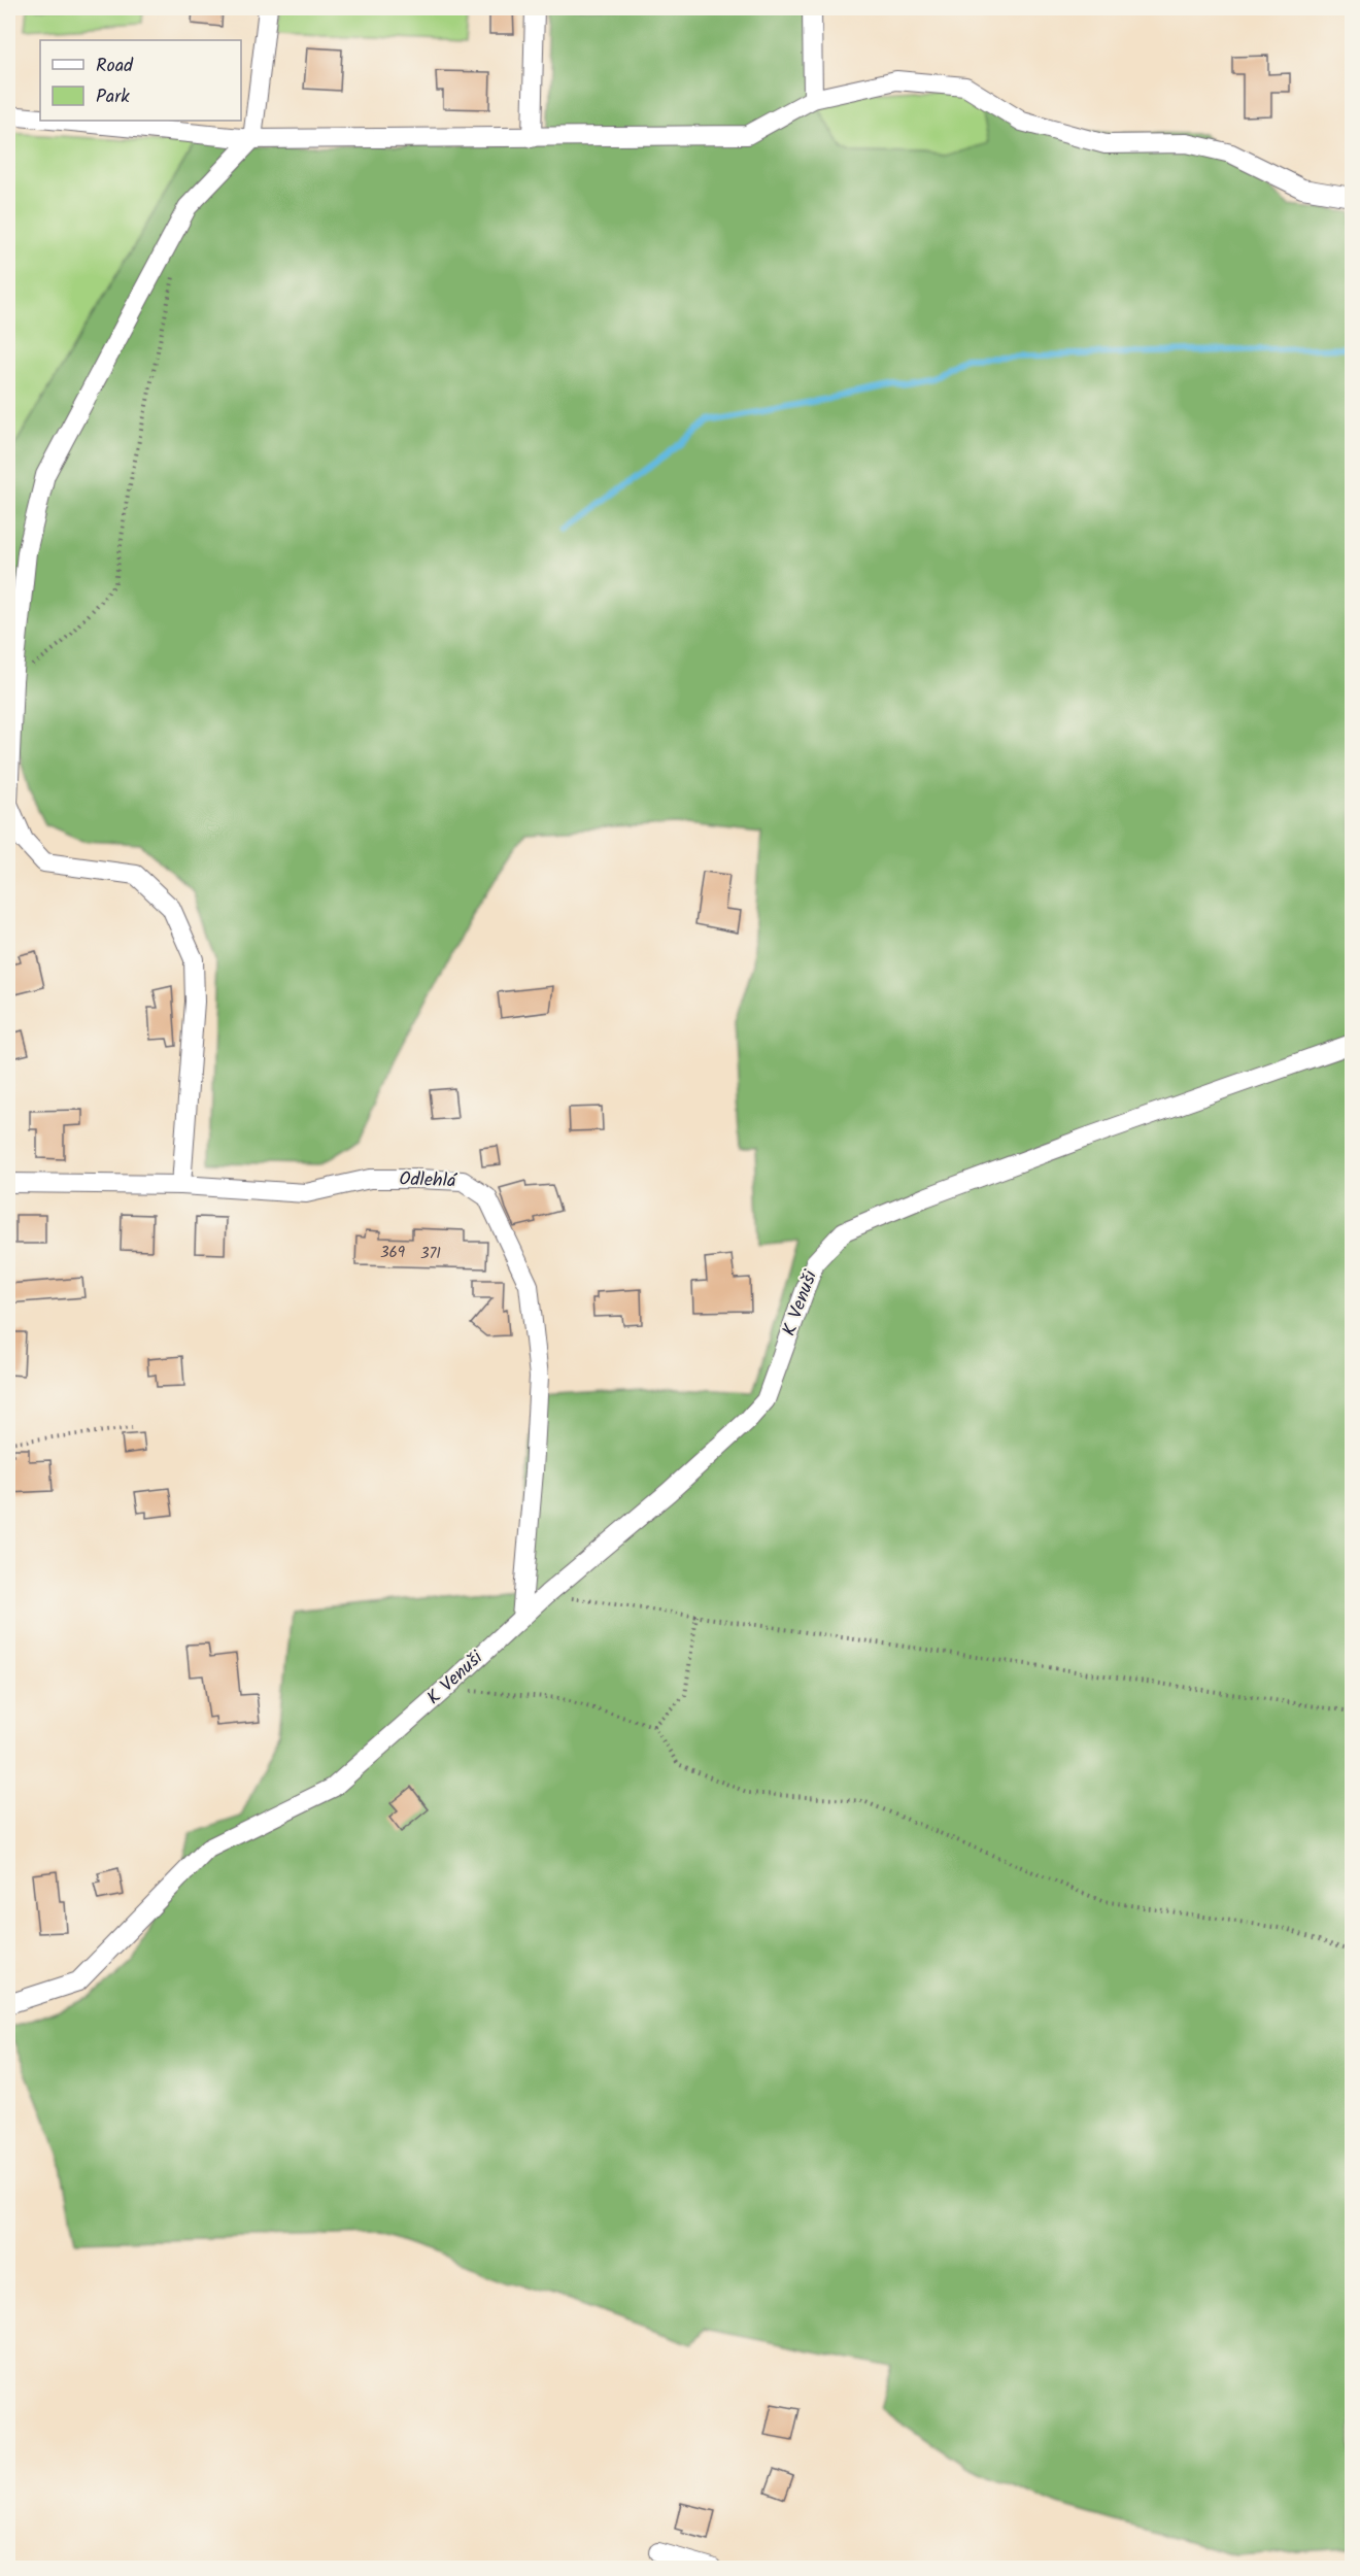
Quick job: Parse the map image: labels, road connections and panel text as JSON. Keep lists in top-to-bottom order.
{
  "streets": {
    "street": ["Odlehlá", "K Venuši"]
  },
  "crossings": [
    ["Odlehlá", "K Venuši"]
  ],
  "house_numbers": ["369", "371"],
  "legend": ["Road", "Park"]
}
